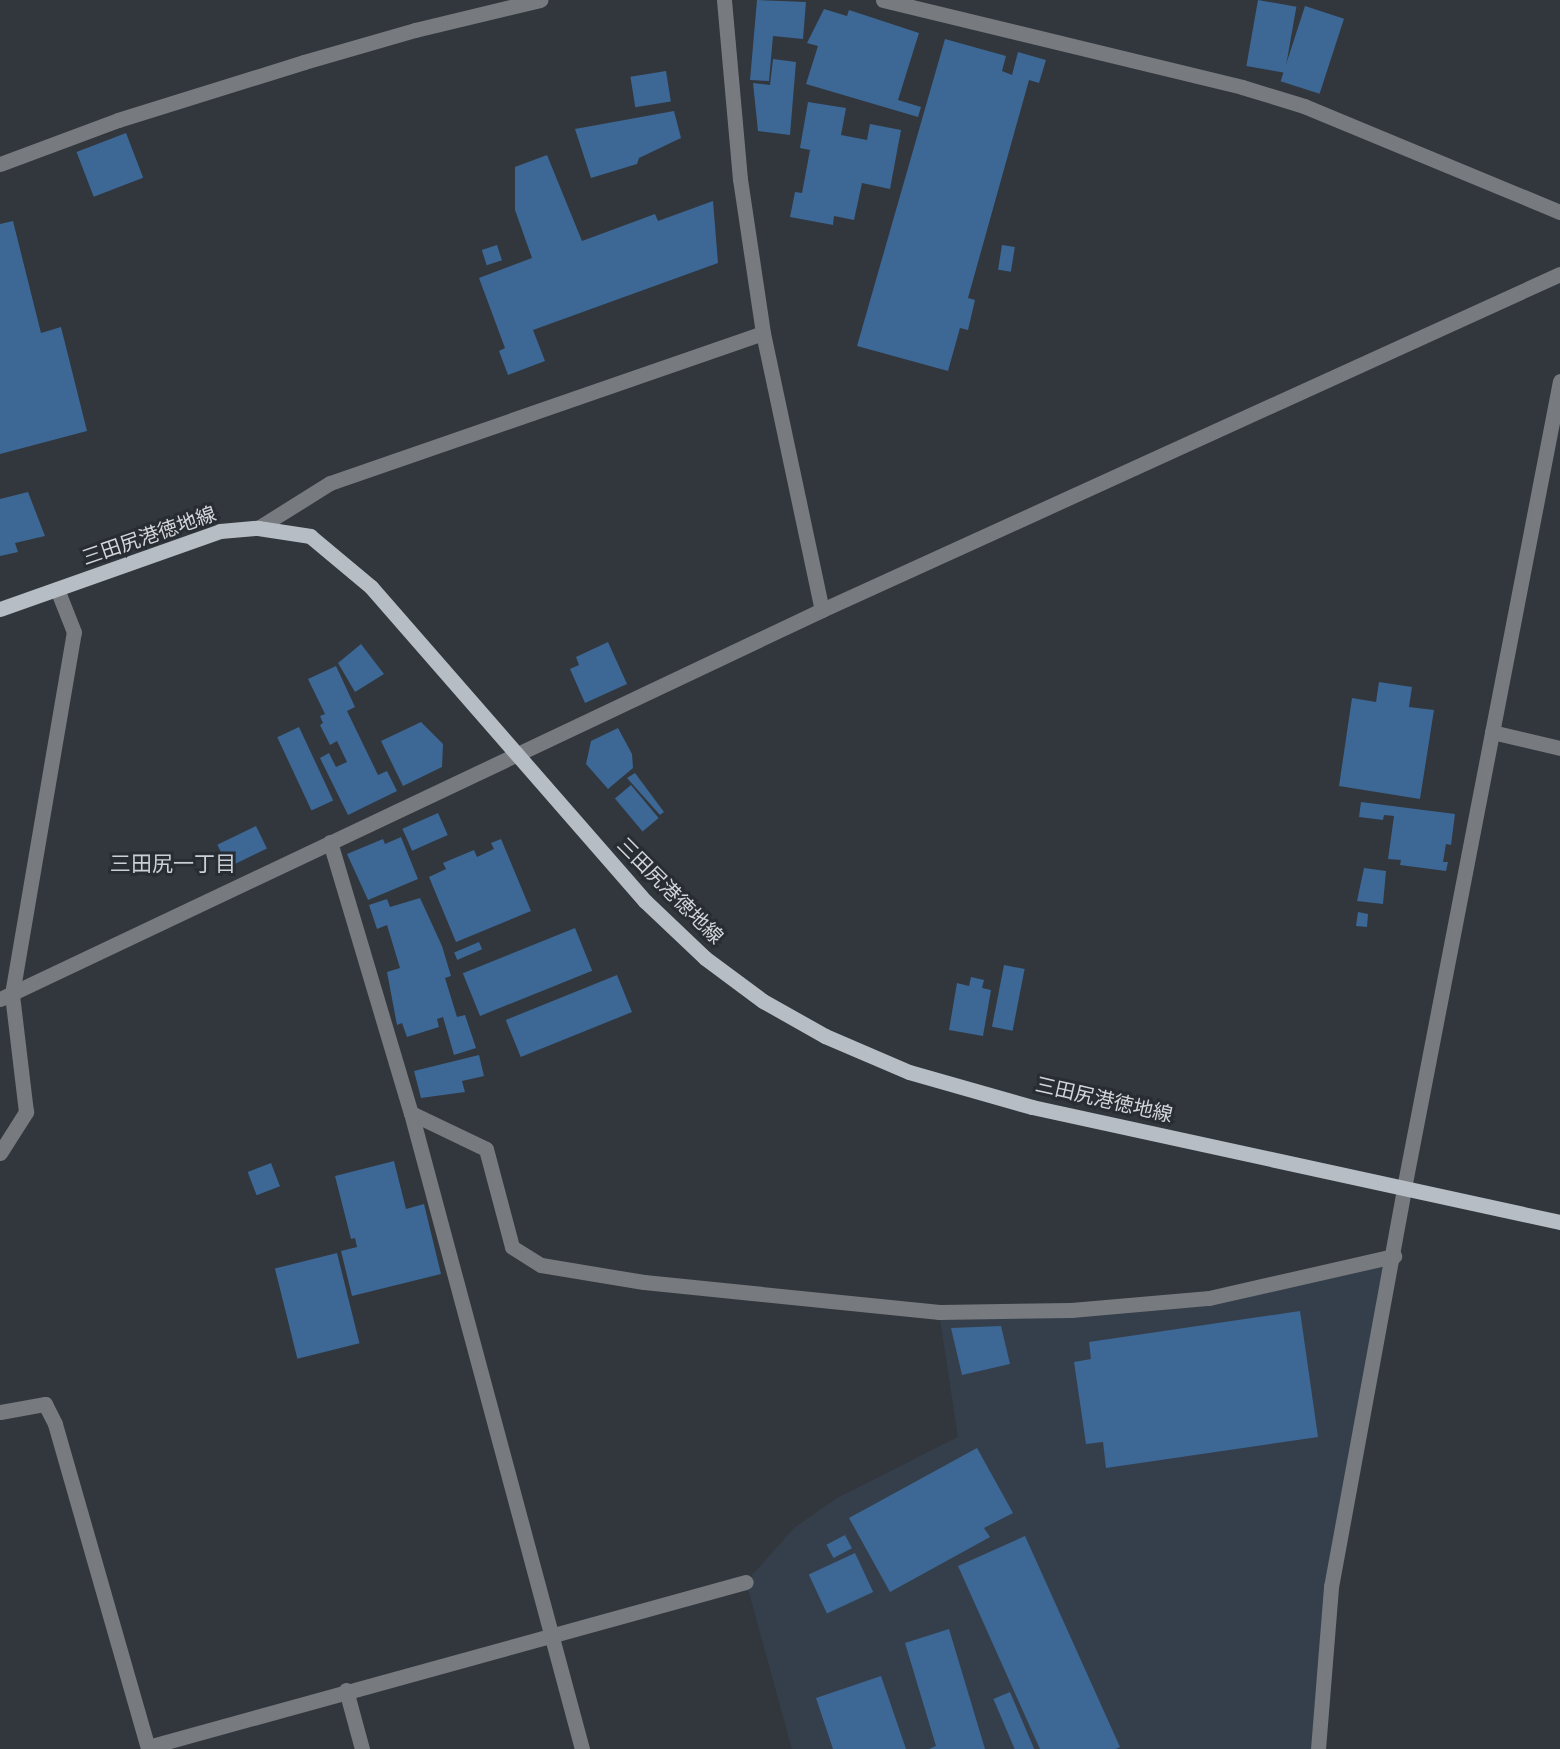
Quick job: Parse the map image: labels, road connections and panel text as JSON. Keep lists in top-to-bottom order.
{
  "streets": {
    "main road": ["三田尻港徳地線"]
  },
  "districts": ["三田尻一丁目"]
}
